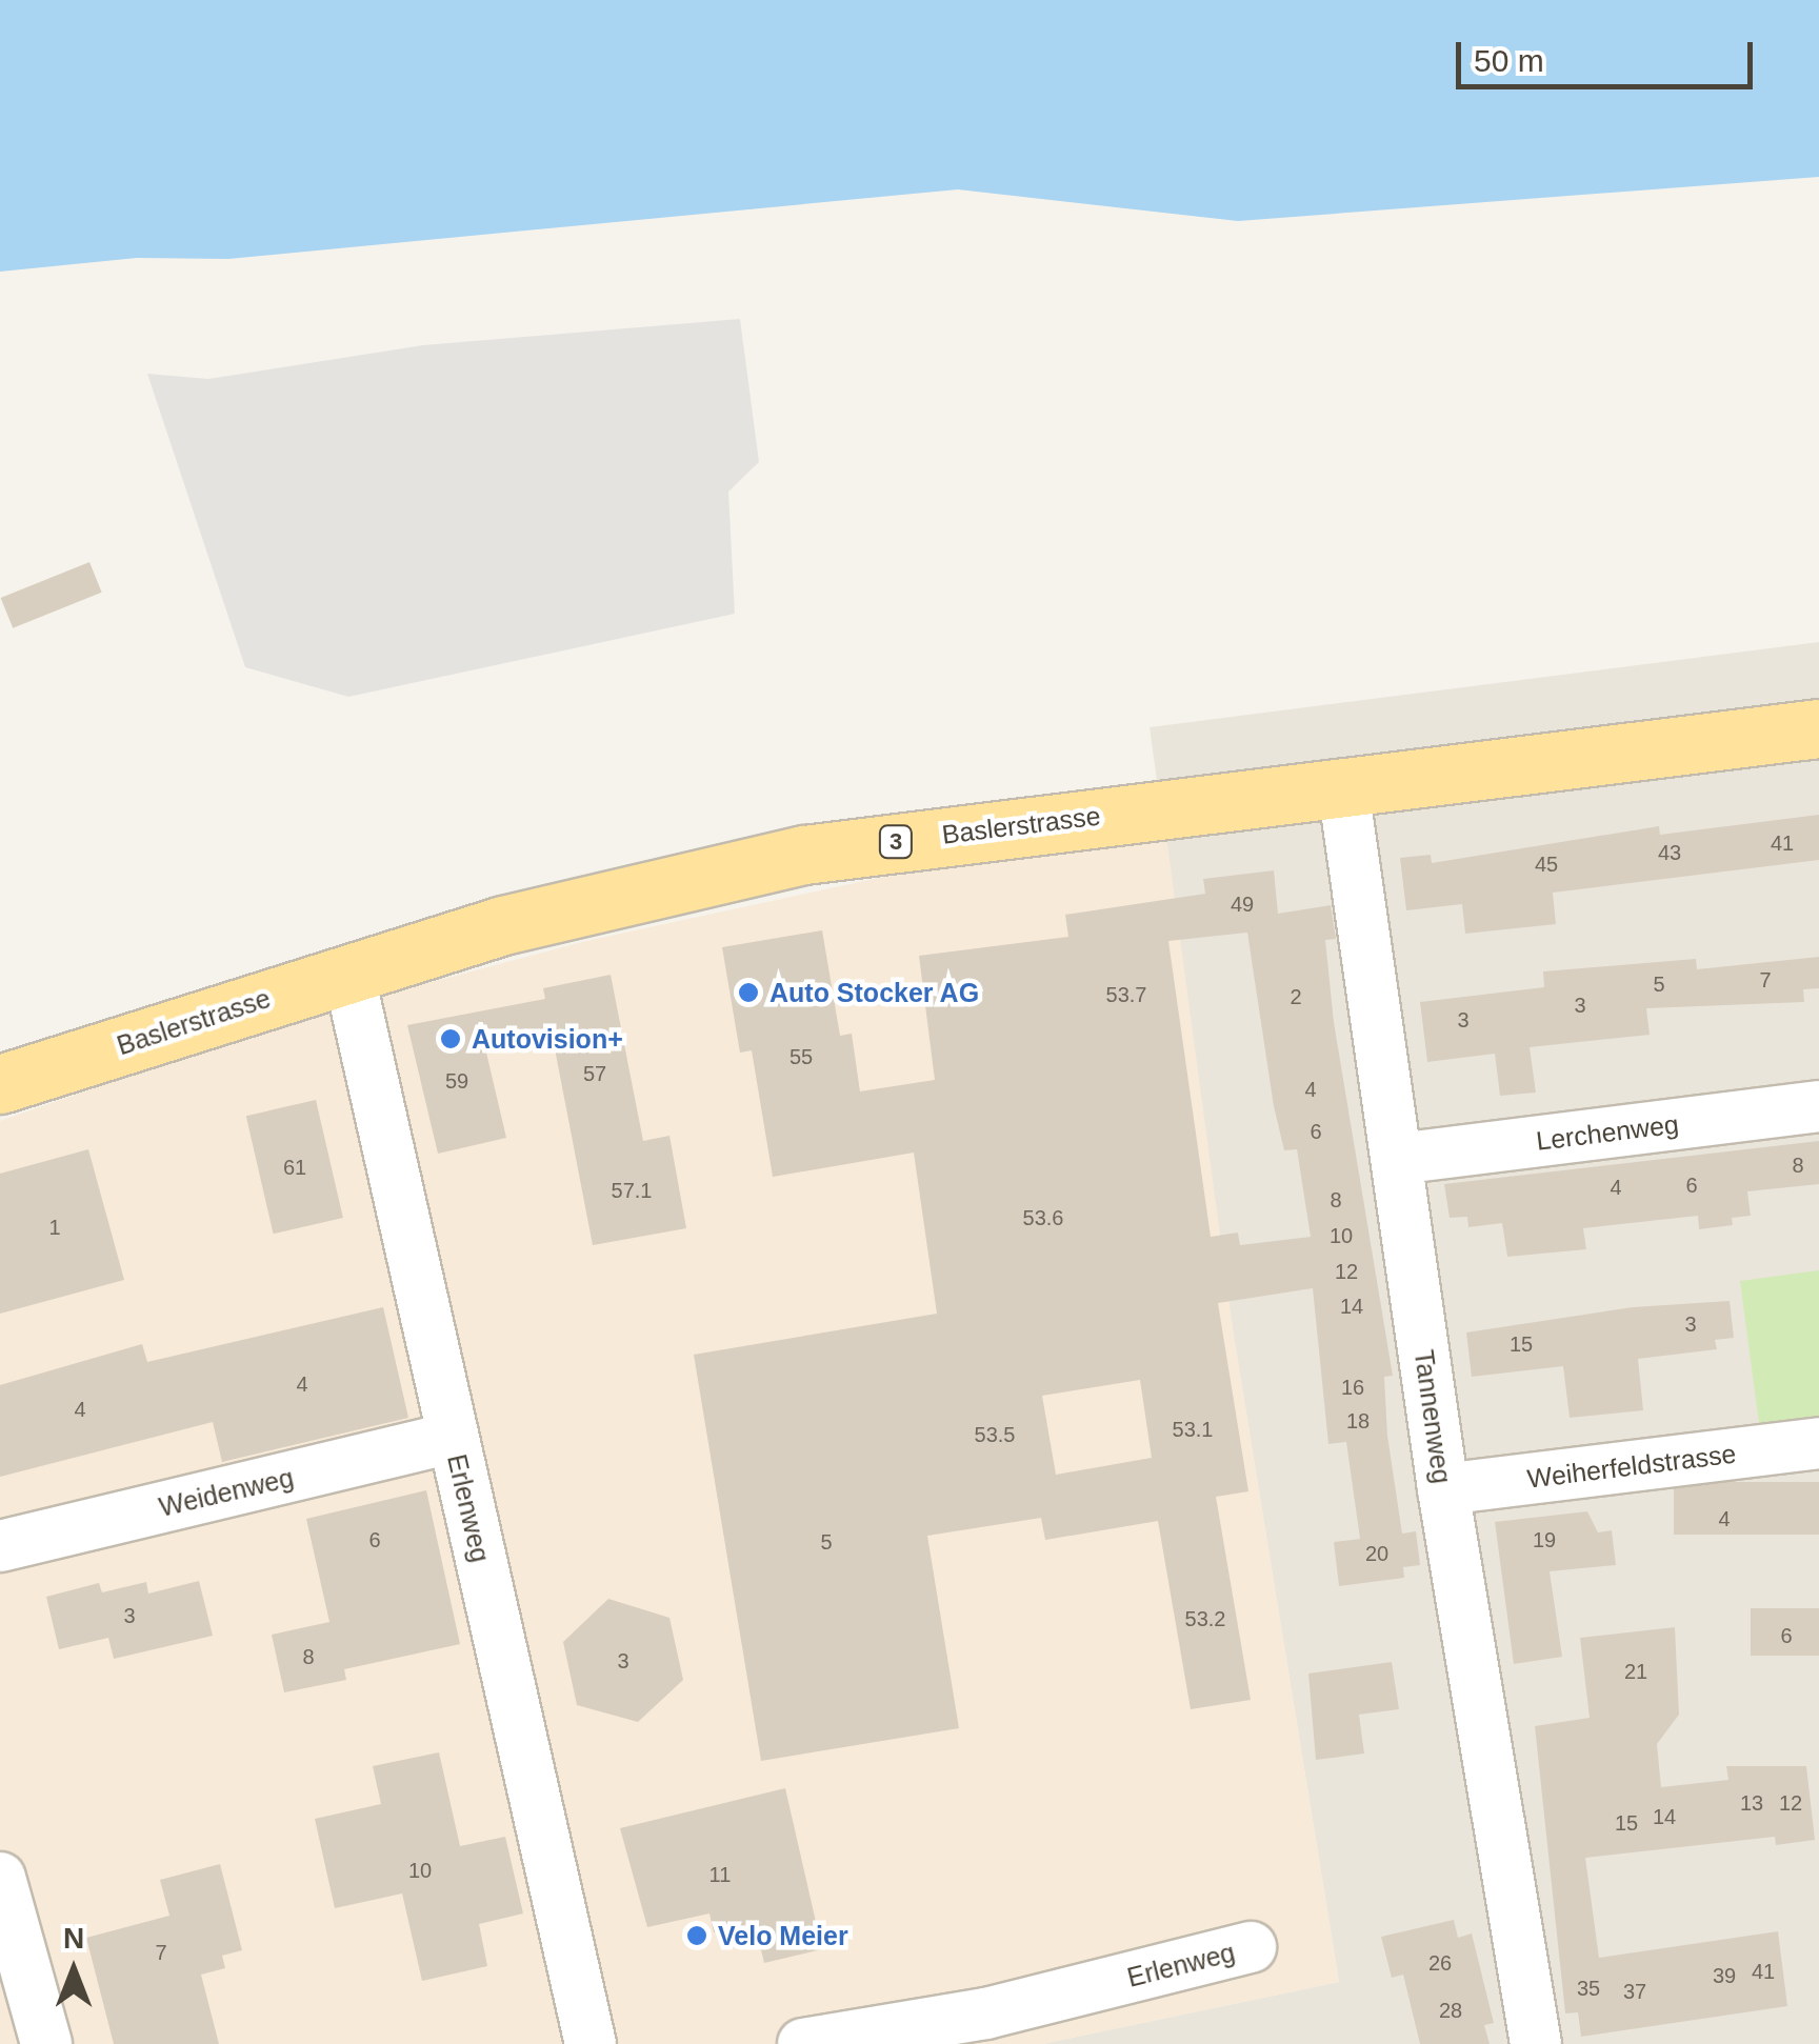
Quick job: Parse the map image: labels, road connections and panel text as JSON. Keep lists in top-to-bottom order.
{
  "streets": {
    "main road": ["Baslerstrasse", "3"],
    "street": [
      "Lerchenweg",
      "Tannenweg",
      "Weiherfeldstrasse",
      "Weidenweg",
      "Erlenweg"
    ]
  },
  "crossings": [
    ["Baslerstrasse", "Tannenweg"],
    ["Baslerstrasse", "Erlenweg"],
    ["Lerchenweg", "Tannenweg"],
    ["Tannenweg", "Weiherfeldstrasse"],
    ["Weidenweg", "Erlenweg"]
  ],
  "places": ["Auto Stocker AG", "Autovision+", "Velo Meier"],
  "house_numbers": [
    "41",
    "43",
    "45",
    "49",
    "7",
    "5",
    "53.7",
    "2",
    "3",
    "3",
    "55",
    "57",
    "59",
    "4",
    "6",
    "8",
    "61",
    "6",
    "4",
    "57.1",
    "8",
    "53.6",
    "1",
    "10",
    "12",
    "14",
    "3",
    "15",
    "4",
    "16",
    "4",
    "18",
    "53.1",
    "53.5",
    "4",
    "6",
    "19",
    "5",
    "20",
    "3",
    "53.2",
    "6",
    "8",
    "3",
    "21",
    "13",
    "12",
    "14",
    "15",
    "10",
    "11",
    "7",
    "26",
    "41",
    "39",
    "35",
    "37",
    "28"
  ],
  "scale_bar": "50 m",
  "north": "top"
}
